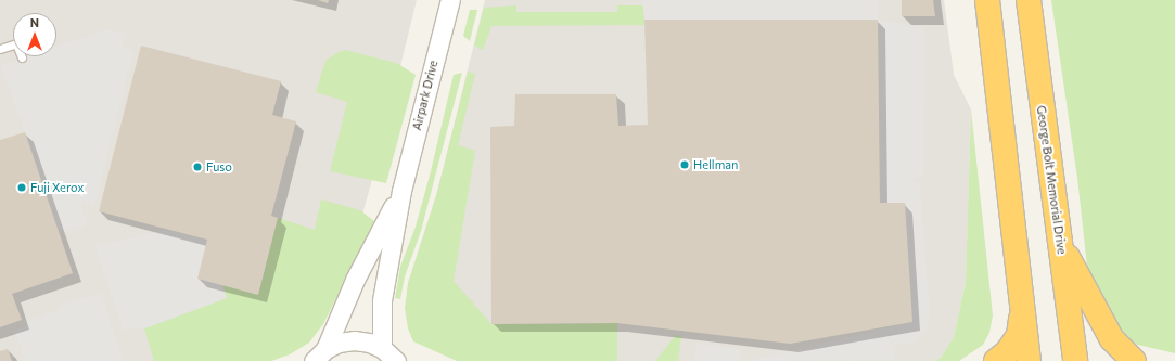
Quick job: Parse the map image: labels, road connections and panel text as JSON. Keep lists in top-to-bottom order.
{
  "streets": {
    "highway": ["George Bolt Memorial Drive"],
    "street": ["Airpark Drive"]
  },
  "places": ["Hellman", "Fuso", "Fuji Xerox"],
  "north": "top"
}
